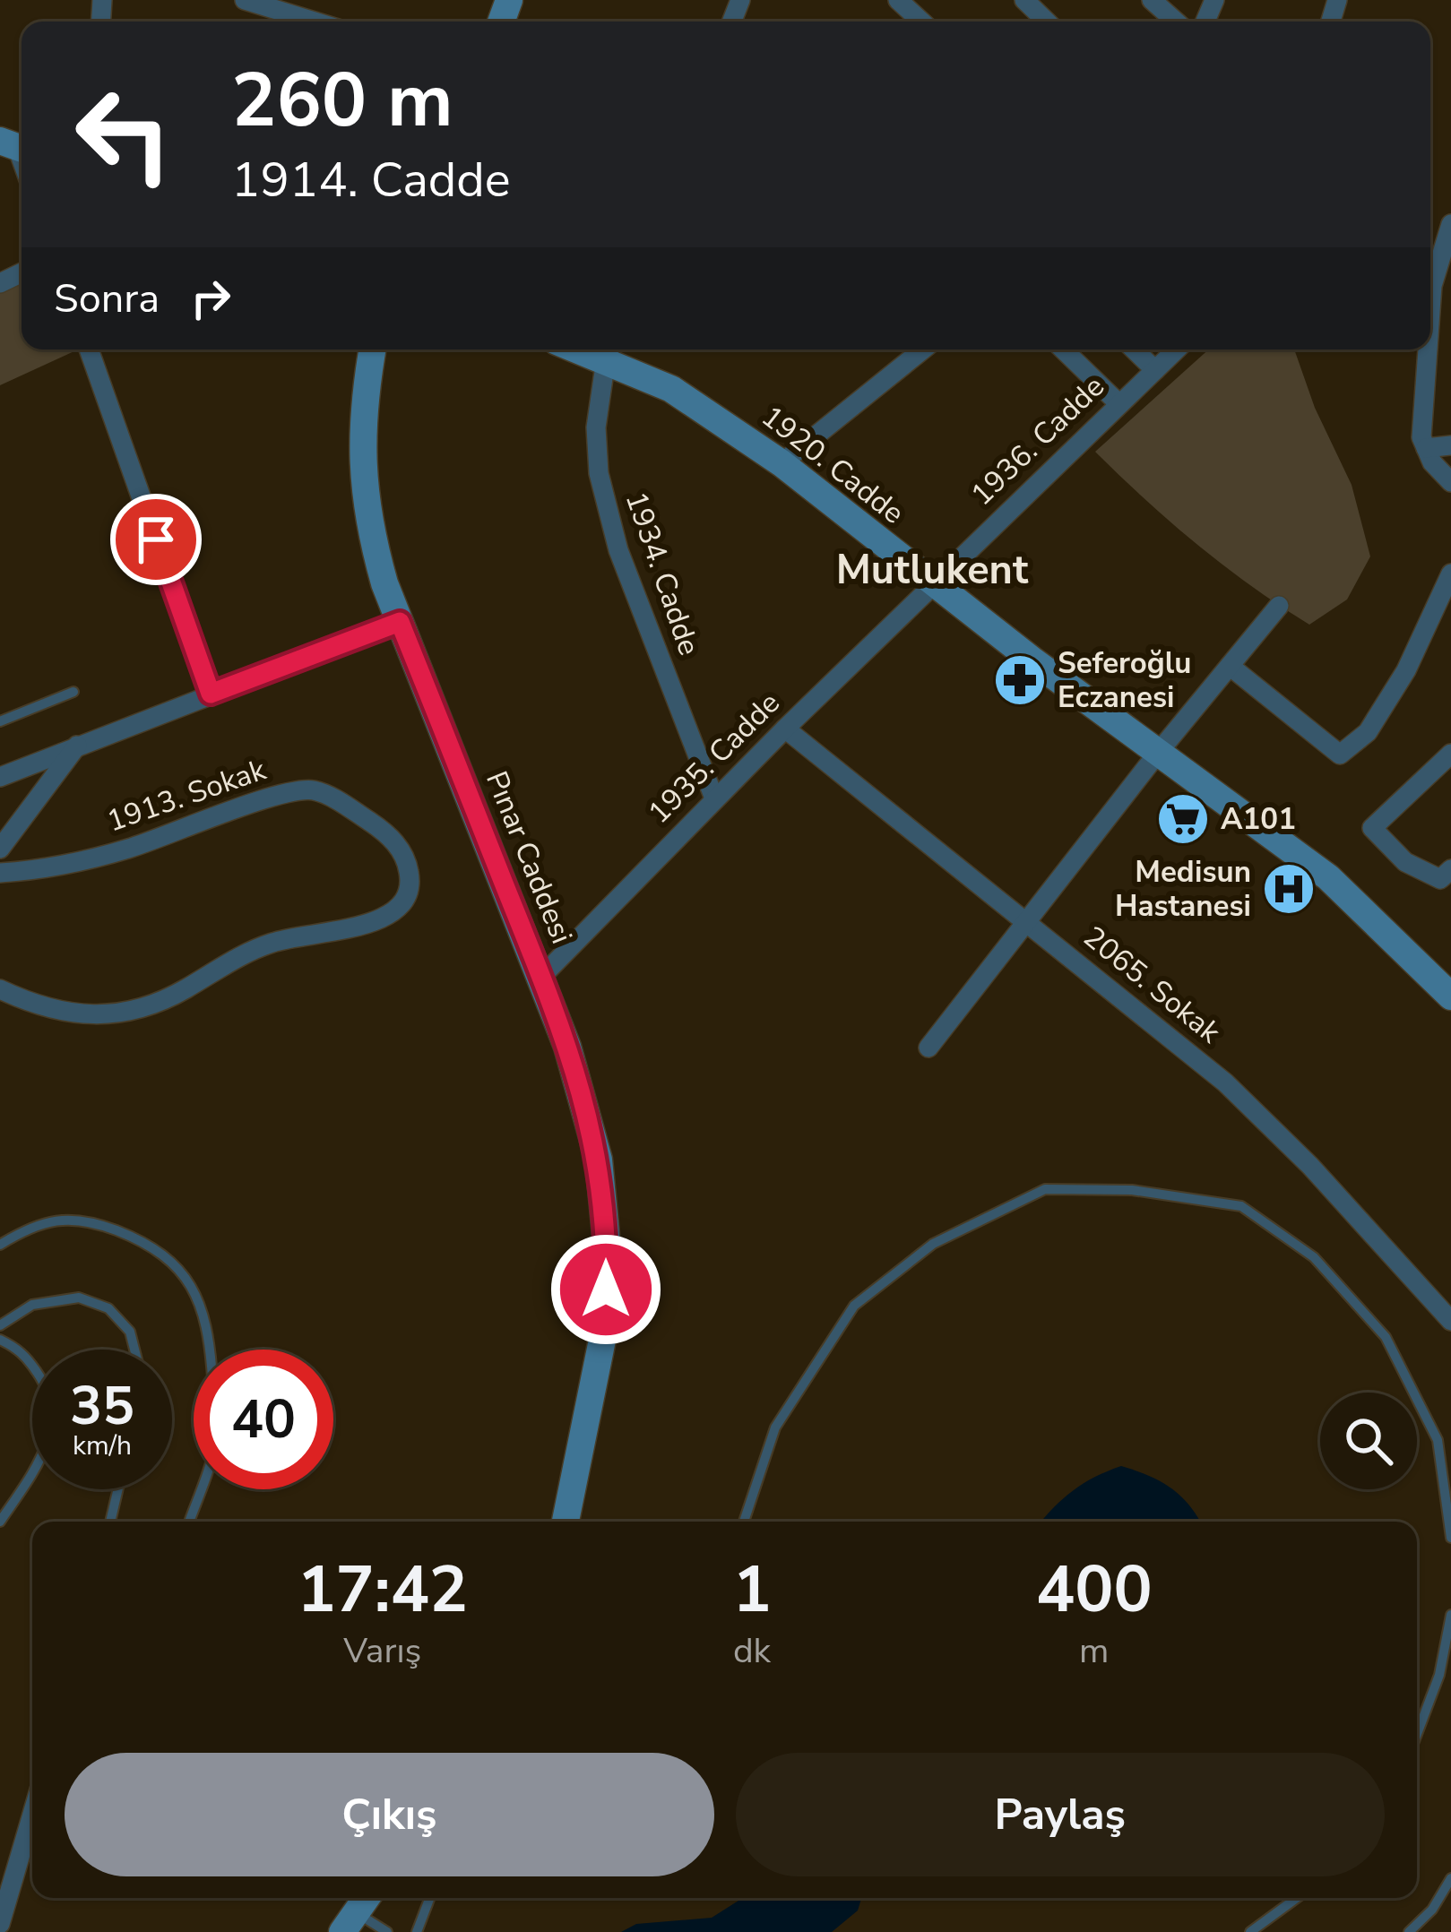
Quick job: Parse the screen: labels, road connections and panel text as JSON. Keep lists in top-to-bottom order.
{
  "streets": {
    "street": [
      "1936. Cadde",
      "1920. Cadde",
      "1934. Cadde",
      "1935. Cadde",
      "1913. Sokak",
      "Pınar Caddesi",
      "2065. Sokak"
    ]
  },
  "crossings": [
    ["1936. Cadde", "1920. Cadde"],
    ["1936. Cadde", "1935. Cadde"],
    ["1920. Cadde", "1934. Cadde"],
    ["1920. Cadde", "1935. Cadde"],
    ["1934. Cadde", "1935. Cadde"],
    ["1935. Cadde", "Pınar Caddesi"],
    ["1935. Cadde", "2065. Sokak"]
  ],
  "districts": ["Mutlukent"],
  "places": {
    "pharmacy": ["Seferoğlu Eczanesi"],
    "supermarket": ["A101"],
    "hospital": ["Medisun Hastanesi"]
  },
  "page": {
    "turn": ["260 m", "1914. Cadde"],
    "then": "Sonra",
    "speed": "35 km/h",
    "limit": "40",
    "eta": [
      "17:42",
      "Varış",
      "1",
      "dk",
      "400",
      "m"
    ],
    "buttons": ["Çıkış", "Paylaş"]
  }
}
